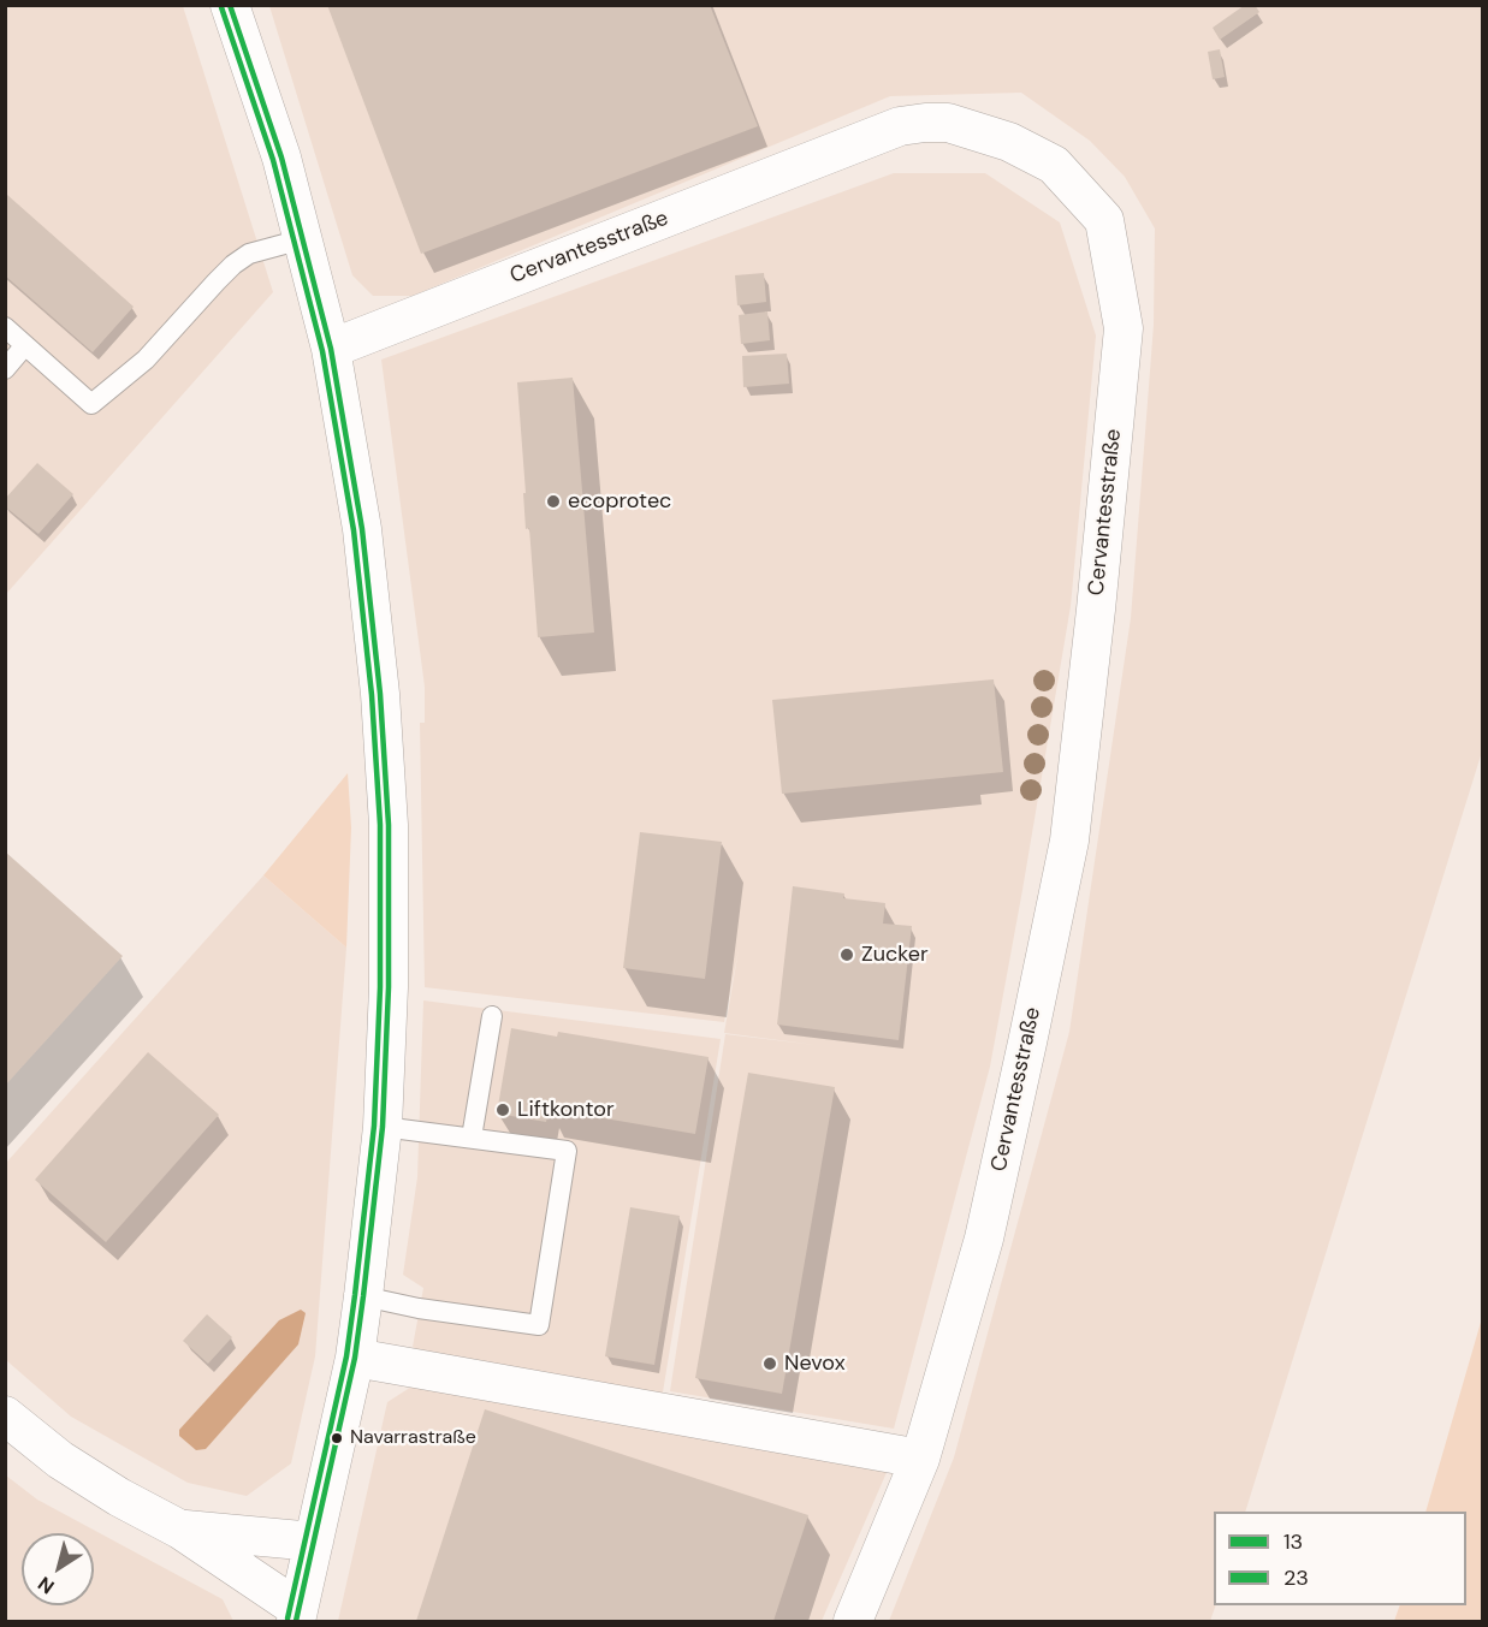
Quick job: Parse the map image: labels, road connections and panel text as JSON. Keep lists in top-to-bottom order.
{
  "streets": {
    "street": ["Cervantesstraße"]
  },
  "places": [
    "ecoprotec",
    "Zucker",
    "Liftkontor",
    "Nevox",
    "Navarrastraße"
  ],
  "lines": ["transit line 13", "transit line 23"],
  "legend": ["13", "23"],
  "north": "bottom left"
}
